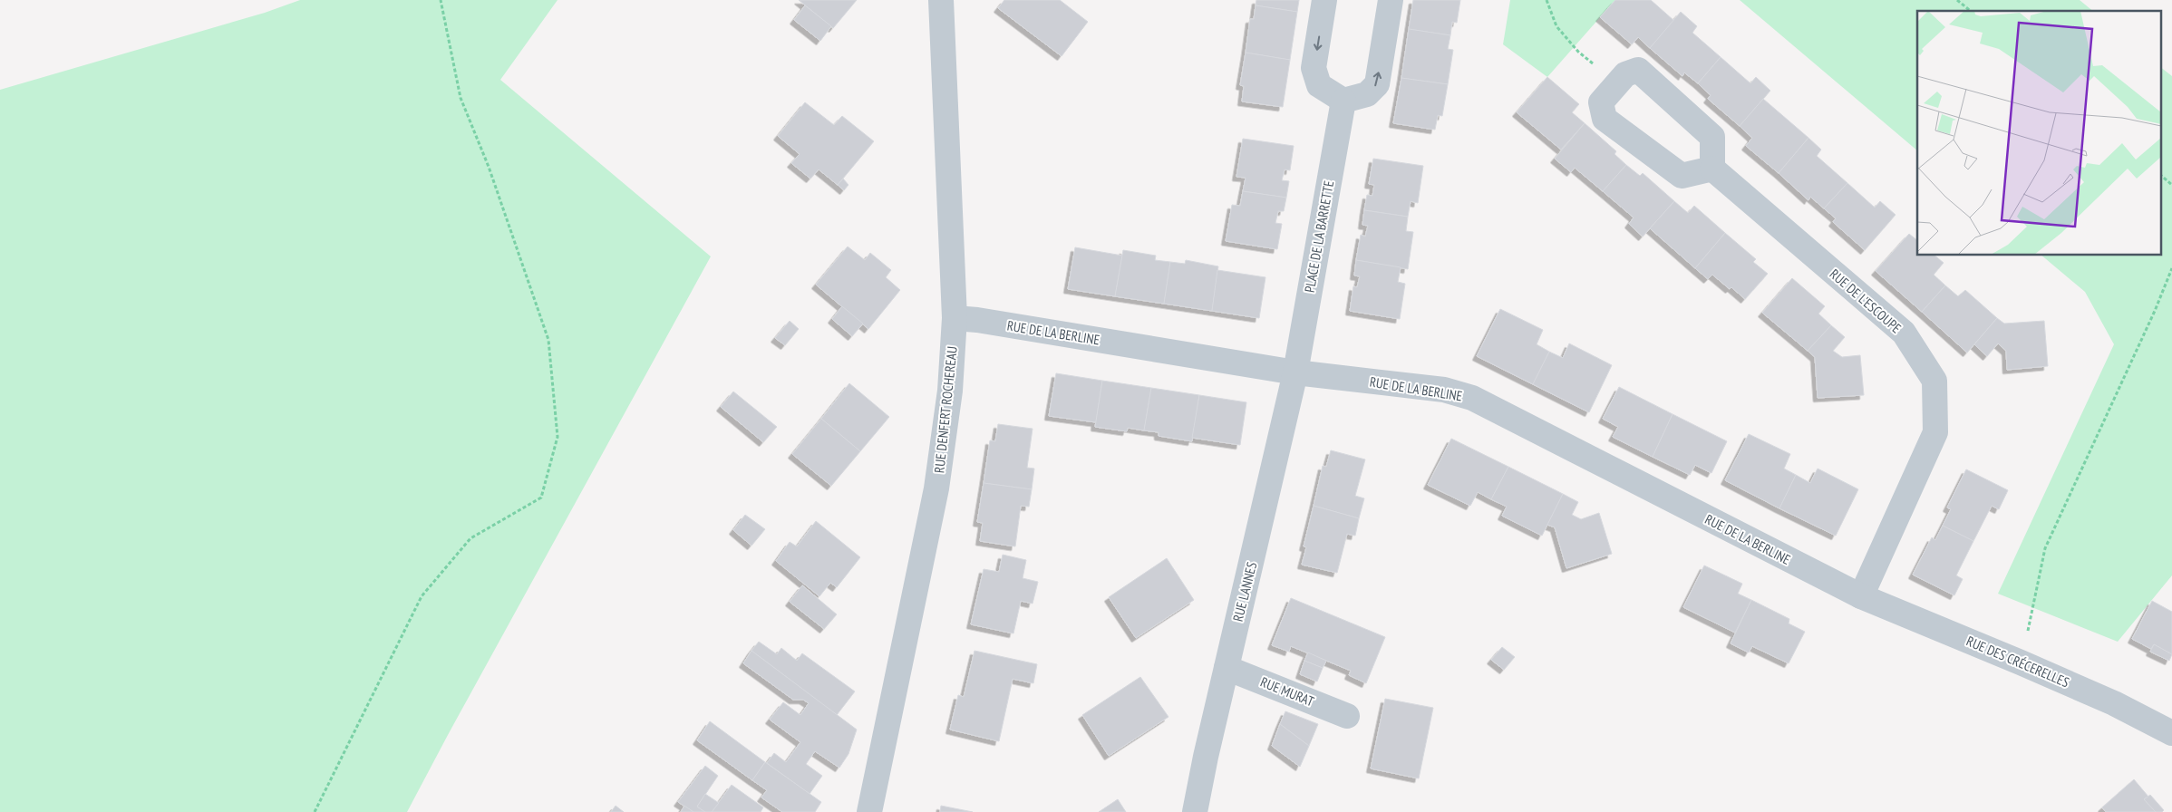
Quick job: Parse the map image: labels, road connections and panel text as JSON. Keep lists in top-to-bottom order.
{
  "streets": {
    "street": [
      "PLACE DE LA BARRETTE",
      "RUE DE L'ESCOUPE",
      "RUE DE LA BERLINE",
      "RUE DENFERT ROCHEREAU",
      "RUE LANNES",
      "RUE DES CRÉCERELLES",
      "RUE MURAT"
    ]
  },
  "crossings": [
    ["PLACE DE LA BARRETTE", "RUE DE LA BERLINE"],
    ["PLACE DE LA BARRETTE", "RUE LANNES"],
    ["RUE DE L'ESCOUPE", "RUE DE LA BERLINE"],
    ["RUE DE L'ESCOUPE", "RUE DES CRÉCERELLES"],
    ["RUE DE LA BERLINE", "RUE DENFERT ROCHEREAU"],
    ["RUE DE LA BERLINE", "RUE LANNES"],
    ["RUE DE LA BERLINE", "RUE DES CRÉCERELLES"],
    ["RUE LANNES", "RUE MURAT"]
  ]
}
